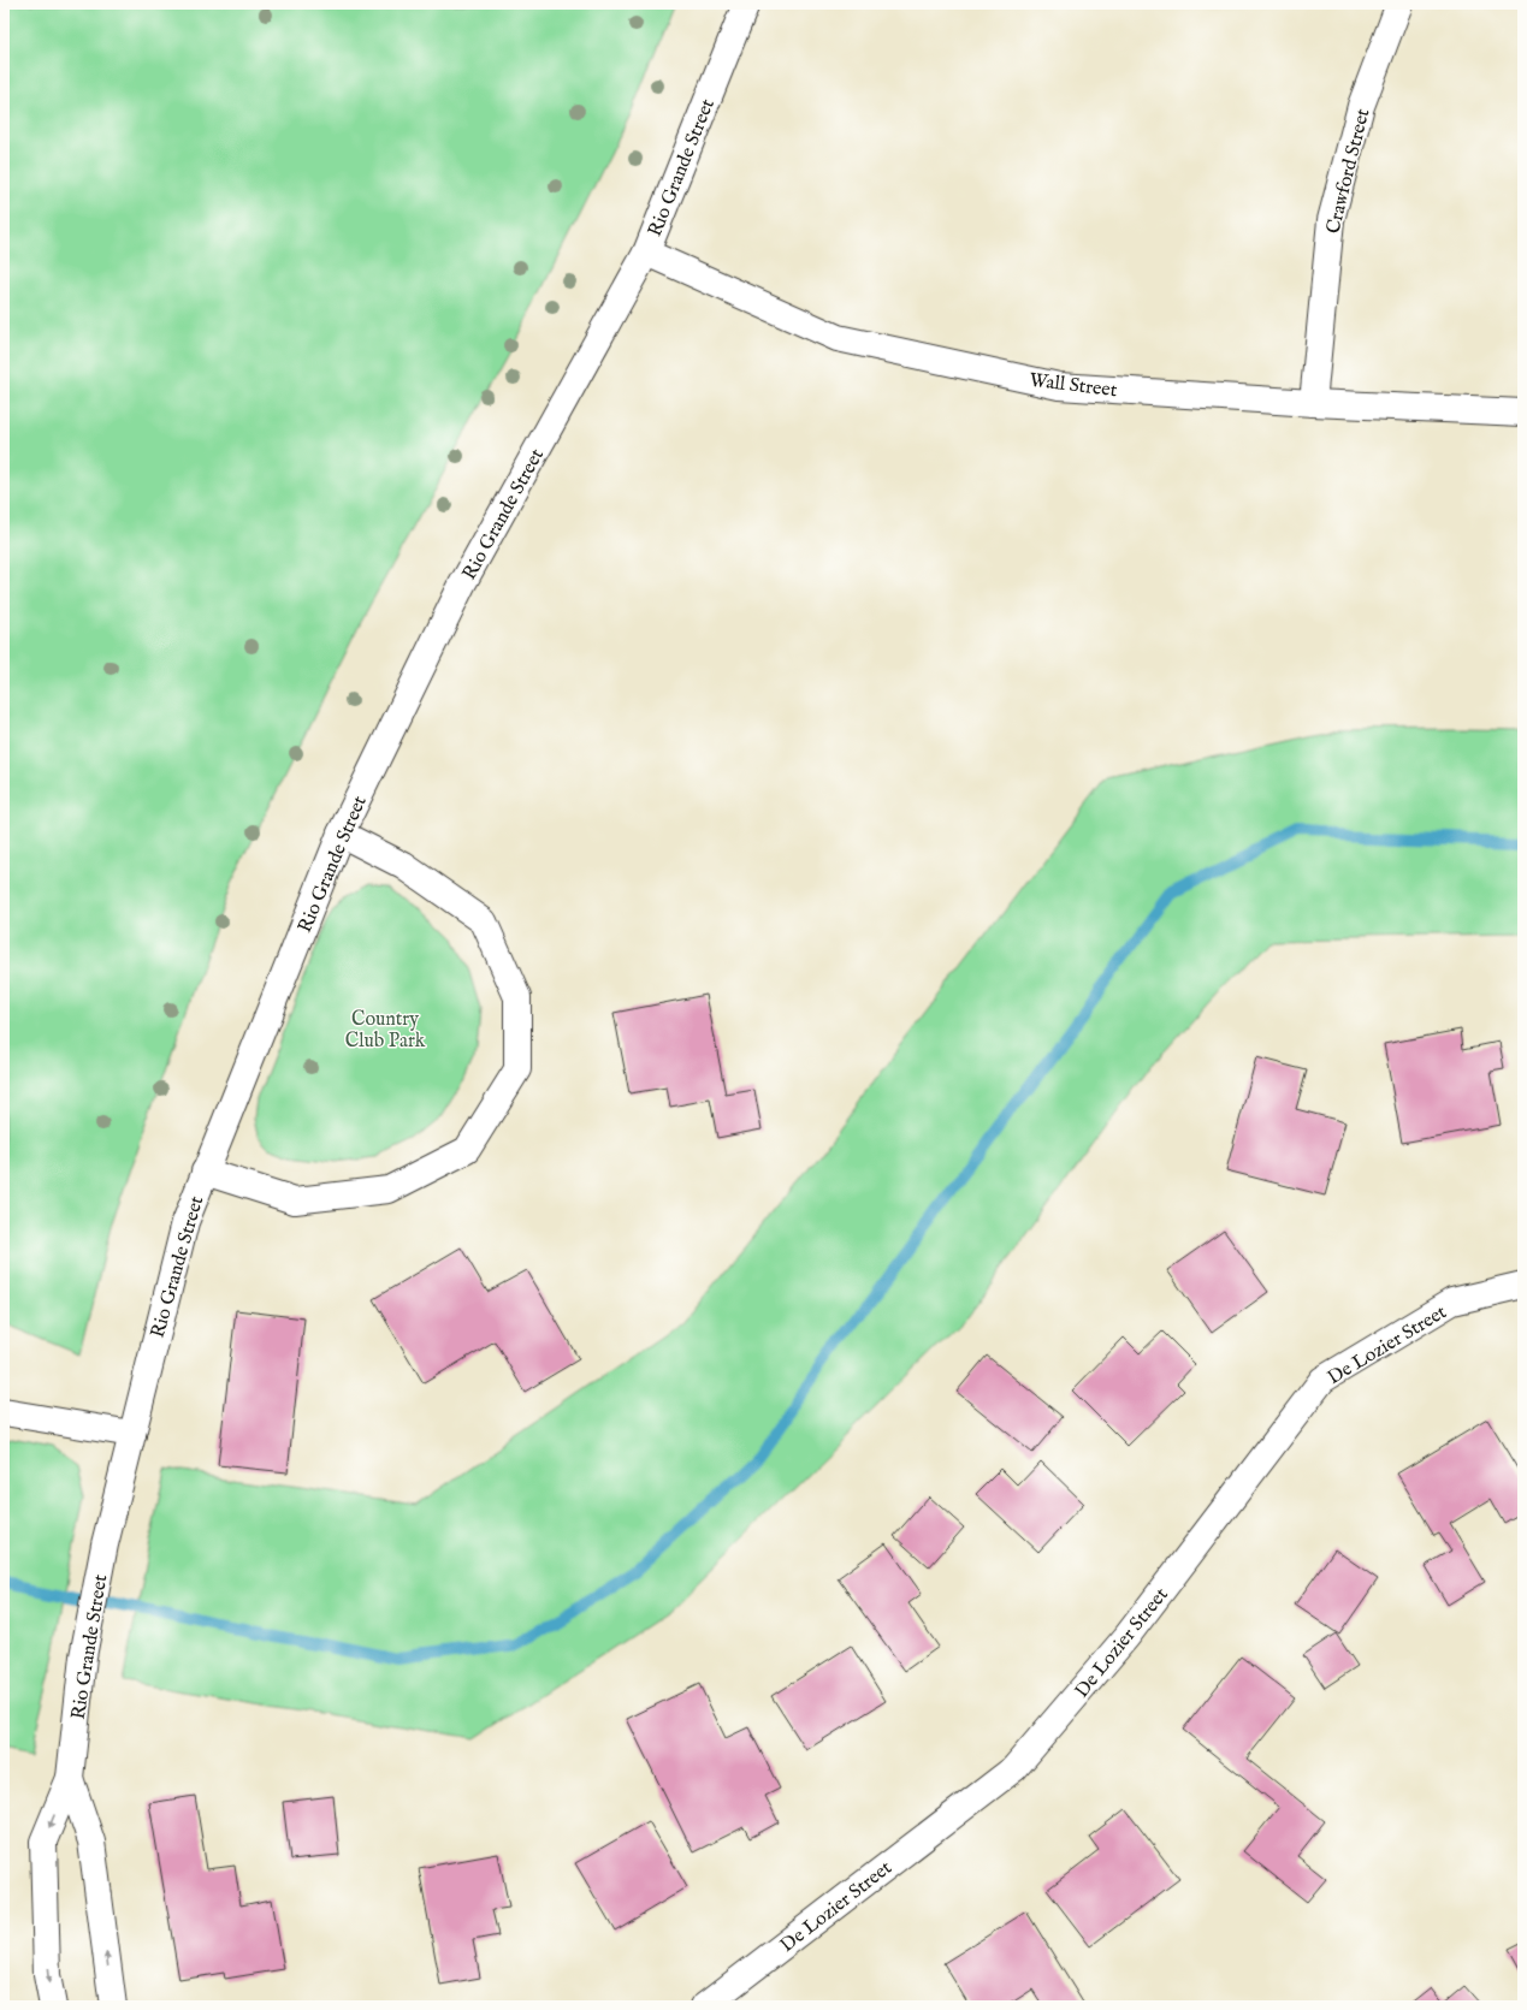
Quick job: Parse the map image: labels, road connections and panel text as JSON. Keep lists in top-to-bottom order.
{
  "streets": {
    "street": [
      "Rio Grande Street",
      "Crawford Street",
      "Wall Street",
      "De Lozier Street"
    ]
  },
  "crossings": [
    ["Rio Grande Street", "Wall Street"],
    ["Crawford Street", "Wall Street"]
  ],
  "parks": ["Country Club Park"]
}
